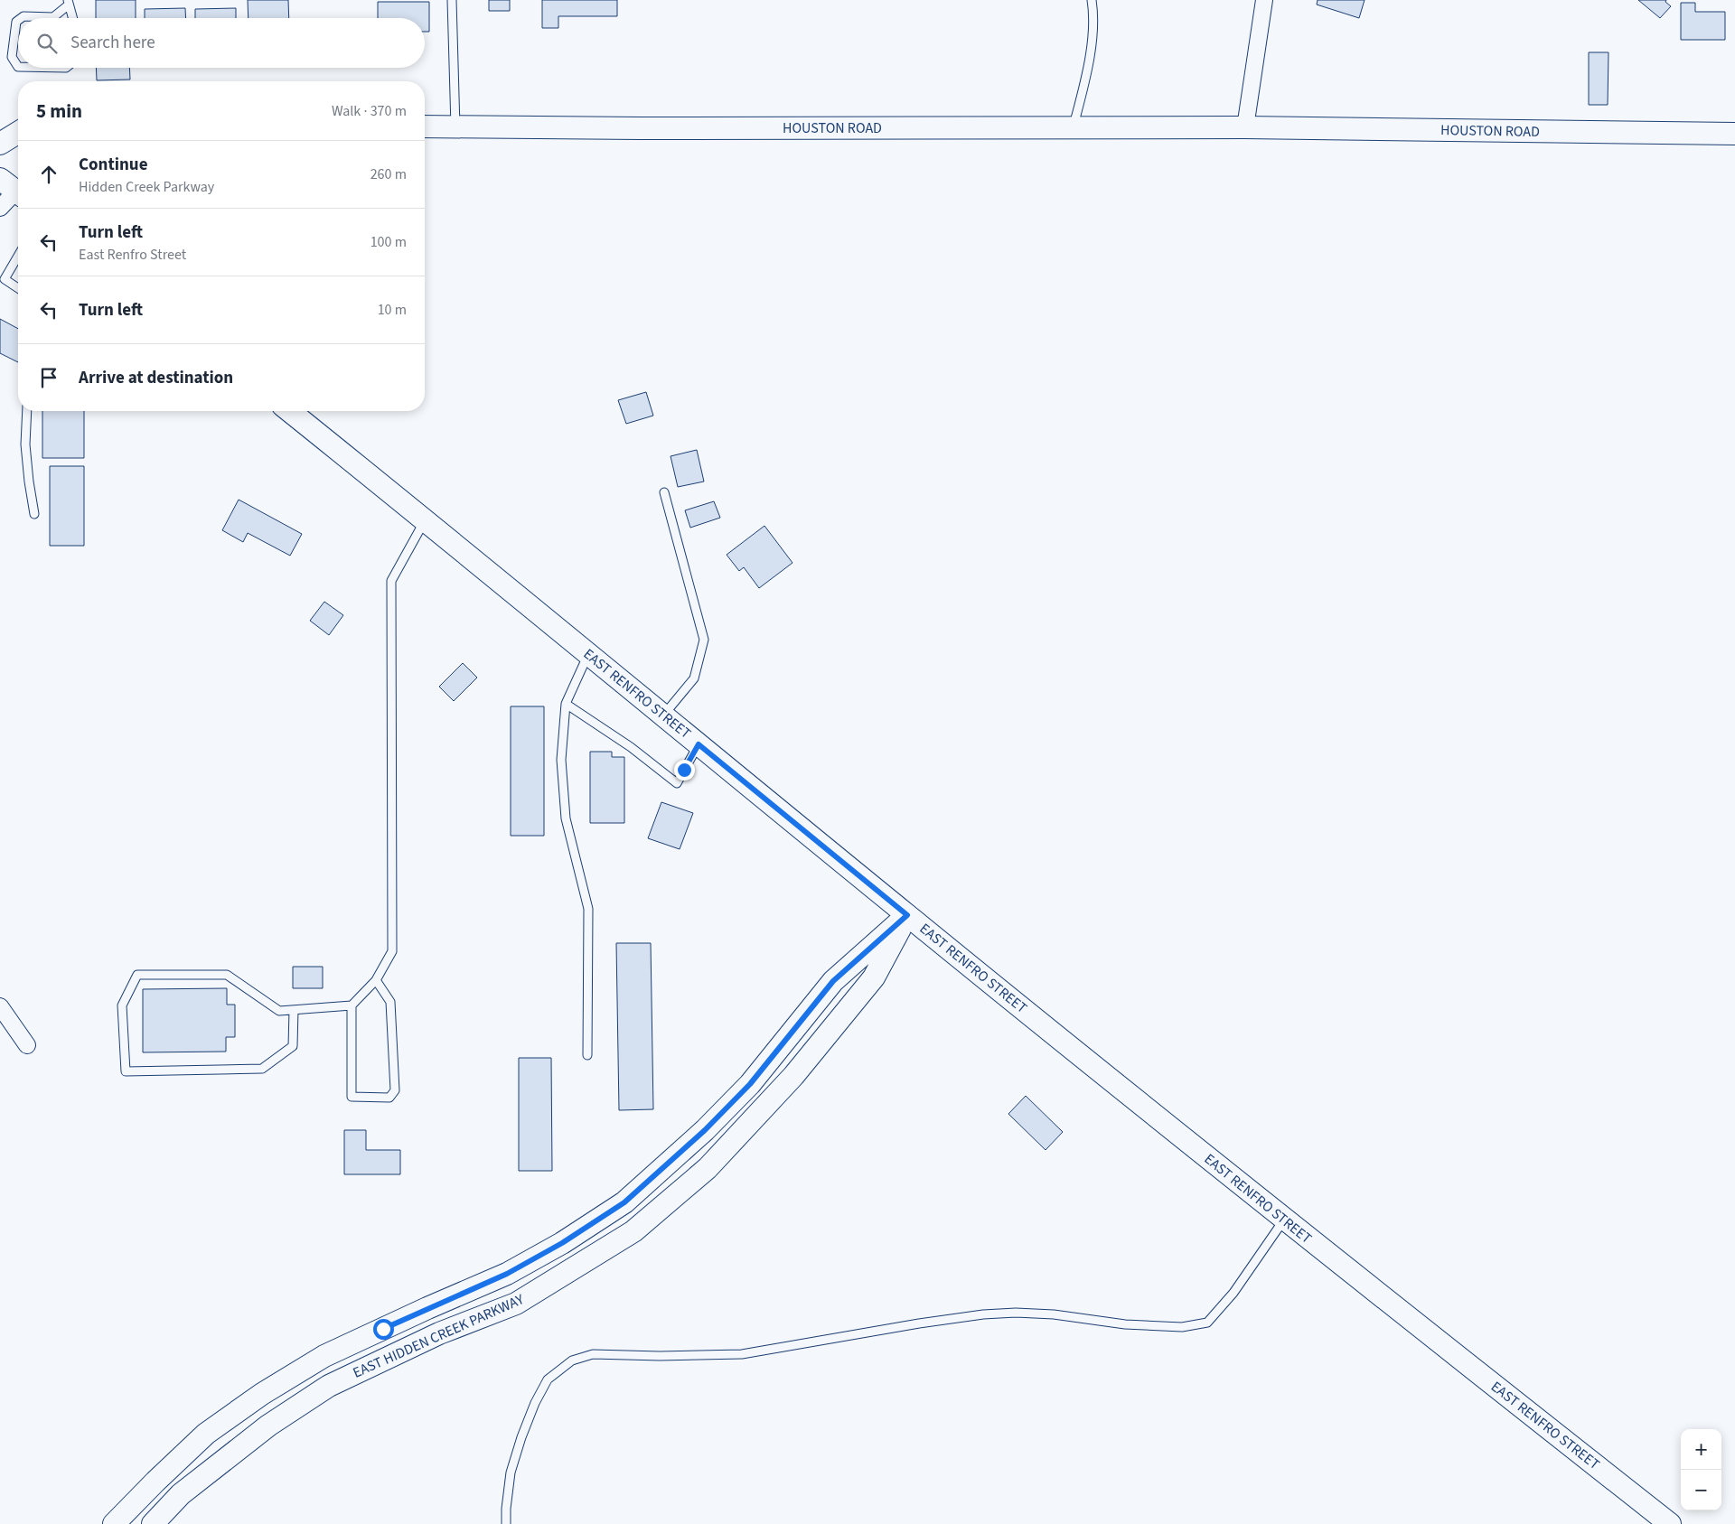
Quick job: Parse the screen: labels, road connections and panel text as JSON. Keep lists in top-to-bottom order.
{
  "streets": {
    "main road": ["HOUSTON ROAD", "EAST RENFRO STREET", "EAST HIDDEN CREEK PARKWAY"]
  },
  "crossings": [
    ["EAST RENFRO STREET", "EAST HIDDEN CREEK PARKWAY"]
  ],
  "page": {
    "search": "Search here",
    "heading": ["5 min", "Walk · 370 m"],
    "list": [
      ["Continue", "Hidden Creek Parkway", "260 m"],
      ["Turn left", "East Renfro Street", "100 m"],
      ["Turn left", "10 m"],
      "Arrive at destination"
    ],
    "map_buttons": ["+", "−"]
  }
}
